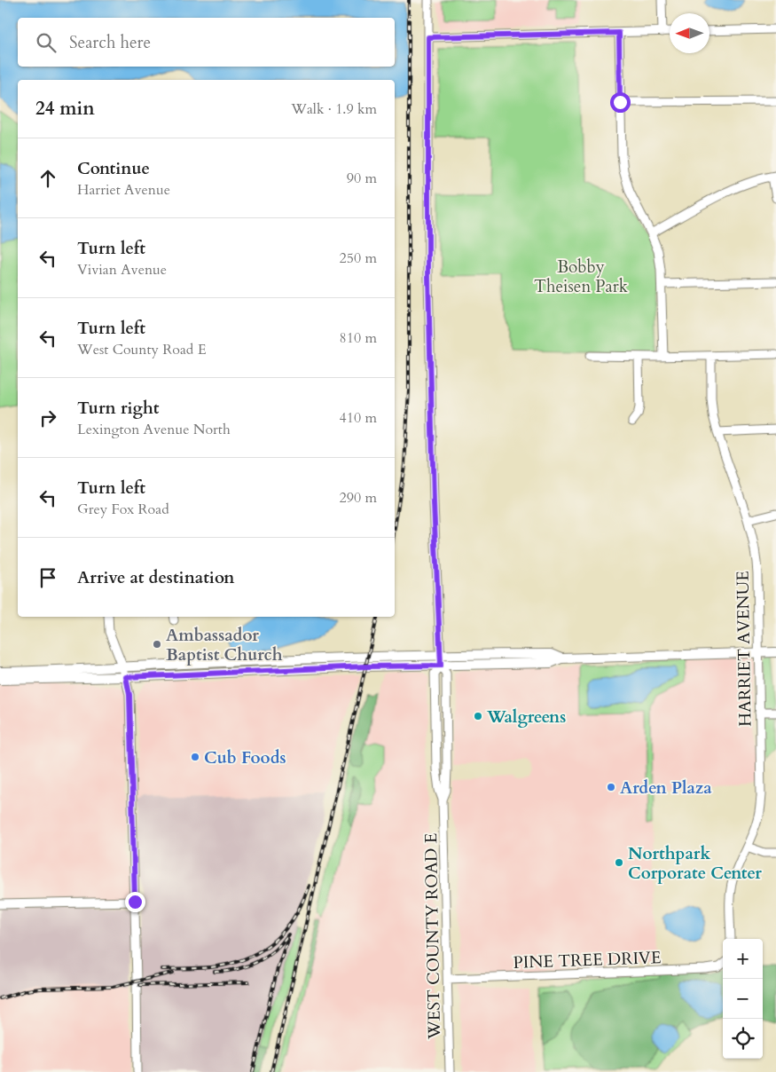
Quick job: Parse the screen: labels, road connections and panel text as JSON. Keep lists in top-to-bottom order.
{
  "streets": {
    "street": ["HARRIET AVENUE", "WEST COUNTY ROAD E", "PINE TREE DRIVE"]
  },
  "crossings": [
    ["WEST COUNTY ROAD E", "PINE TREE DRIVE"]
  ],
  "parks": ["Bobby Theisen Park"],
  "places": [
    "Ambassador Baptist Church",
    "Walgreens",
    "Cub Foods",
    "Arden Plaza",
    "Northpark Corporate Center"
  ],
  "north": "left",
  "page": {
    "search": "Search here",
    "heading": ["24 min", "Walk · 1.9 km"],
    "list": [
      ["Continue", "Harriet Avenue", "90 m"],
      ["Turn left", "Vivian Avenue", "250 m"],
      ["Turn left", "West County Road E", "810 m"],
      ["Turn right", "Lexington Avenue North", "410 m"],
      ["Turn left", "Grey Fox Road", "290 m"],
      "Arrive at destination"
    ],
    "map_buttons": ["+", "−"]
  }
}
